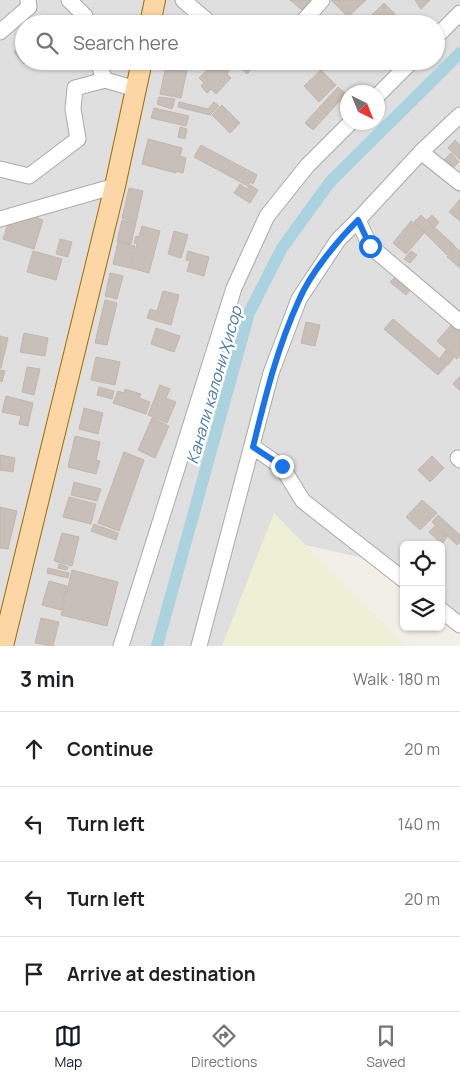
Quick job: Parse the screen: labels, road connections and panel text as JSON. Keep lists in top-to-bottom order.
{
  "water": ["Канали калони Ҳисор"],
  "north": "bottom right",
  "page": {
    "search": "Search here",
    "heading": ["3 min", "Walk · 180 m"],
    "list": [
      ["Continue", "20 m"],
      ["Turn left", "140 m"],
      ["Turn left", "20 m"],
      "Arrive at destination"
    ],
    "nav": ["Map", "Directions", "Saved"]
  }
}
